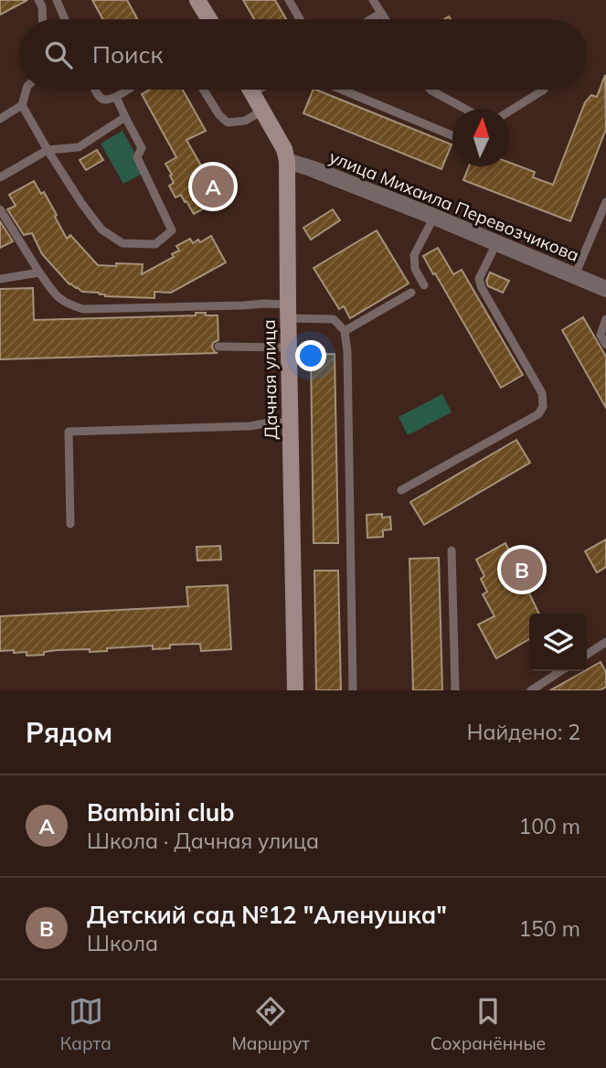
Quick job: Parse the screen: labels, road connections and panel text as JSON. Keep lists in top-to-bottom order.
{
  "streets": {
    "street": ["улица Михаила Перевозчикова", "Дачная улица"]
  },
  "crossings": [
    ["улица Михаила Перевозчикова", "Дачная улица"]
  ],
  "north": "top",
  "page": {
    "search": "Поиск",
    "pins": ["A", "B"],
    "heading": ["Рядом", "Найдено: 2"],
    "list": [
      {
        "mark": "A",
        "name": "Bambini club",
        "note": "Школа · Дачная улица",
        "value": "100 m"
      },
      {
        "mark": "B",
        "name": "Детский сад №12 \"Аленушка\"",
        "note": "Школа",
        "value": "150 m"
      }
    ],
    "nav": ["Карта", "Маршрут", "Сохранённые"]
  }
}
